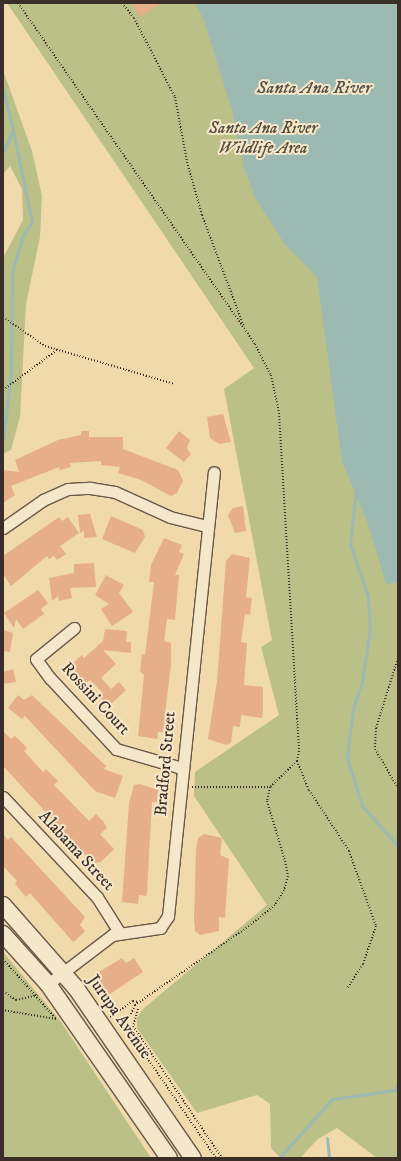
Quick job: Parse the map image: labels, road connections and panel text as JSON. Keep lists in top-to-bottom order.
{
  "streets": {
    "main road": ["Jurupa Avenue"],
    "street": ["Rossini Court", "Bradford Street", "Alabama Street"]
  },
  "crossings": [
    ["Rossini Court", "Bradford Street"],
    ["Bradford Street", "Alabama Street"],
    ["Bradford Street", "Jurupa Avenue"]
  ],
  "water": ["Santa Ana River"],
  "parks": ["Santa Ana River Wildlife Area"]
}
